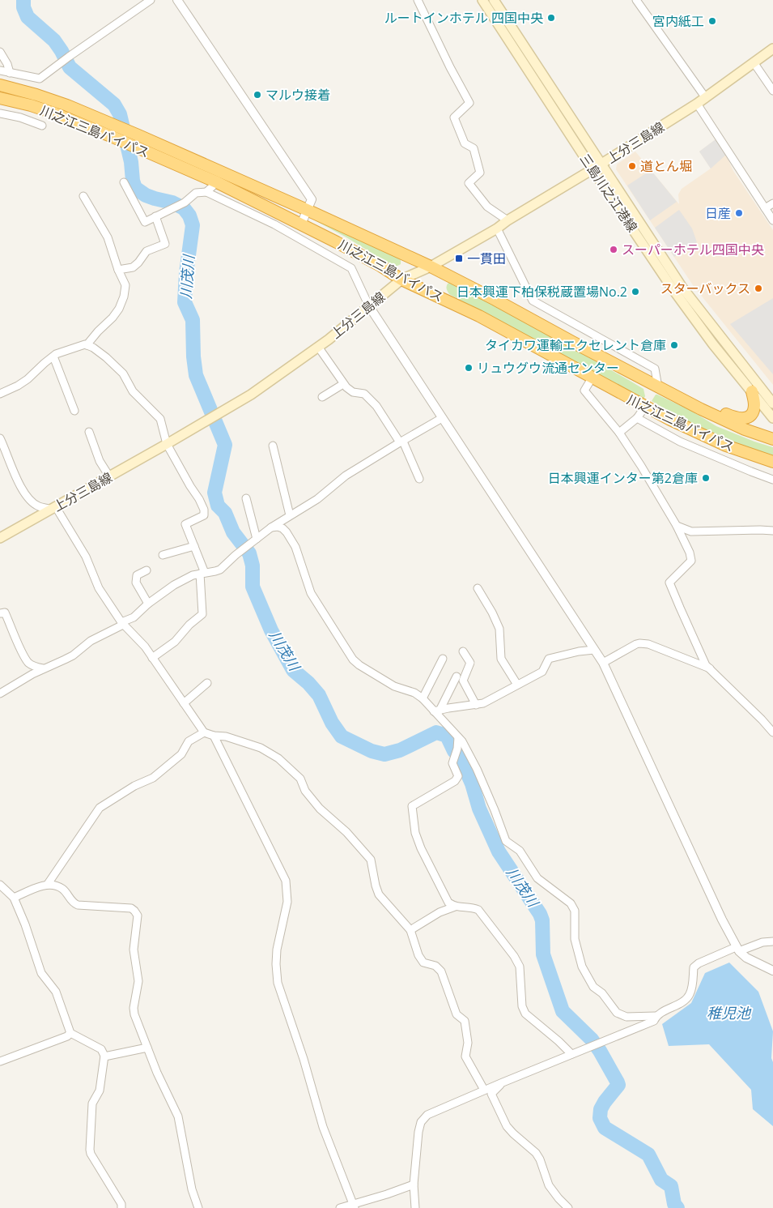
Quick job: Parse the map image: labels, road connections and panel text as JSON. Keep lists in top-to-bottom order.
{
  "streets": {
    "highway": ["川之江三島バイパス"],
    "main road": ["上分三島線", "三島川之江港線"]
  },
  "crossings": [
    ["川之江三島バイパス", "上分三島線"],
    ["上分三島線", "三島川之江港線"]
  ],
  "water": ["川茂川", "稚児池"],
  "places": {
    "other": [
      "ルートインホテル 四国中央",
      "宮内紙工",
      "マルウ接着",
      "道とん堀",
      "日産",
      "スーパーホテル四国中央",
      "スターバックス",
      "日本興運下柏保税蔵置場No.2",
      "タイカワ運輸エクセレント倉庫",
      "リュウグウ流通センター",
      "日本興運インター第2倉庫"
    ],
    "transit": ["一貫田"]
  }
}
